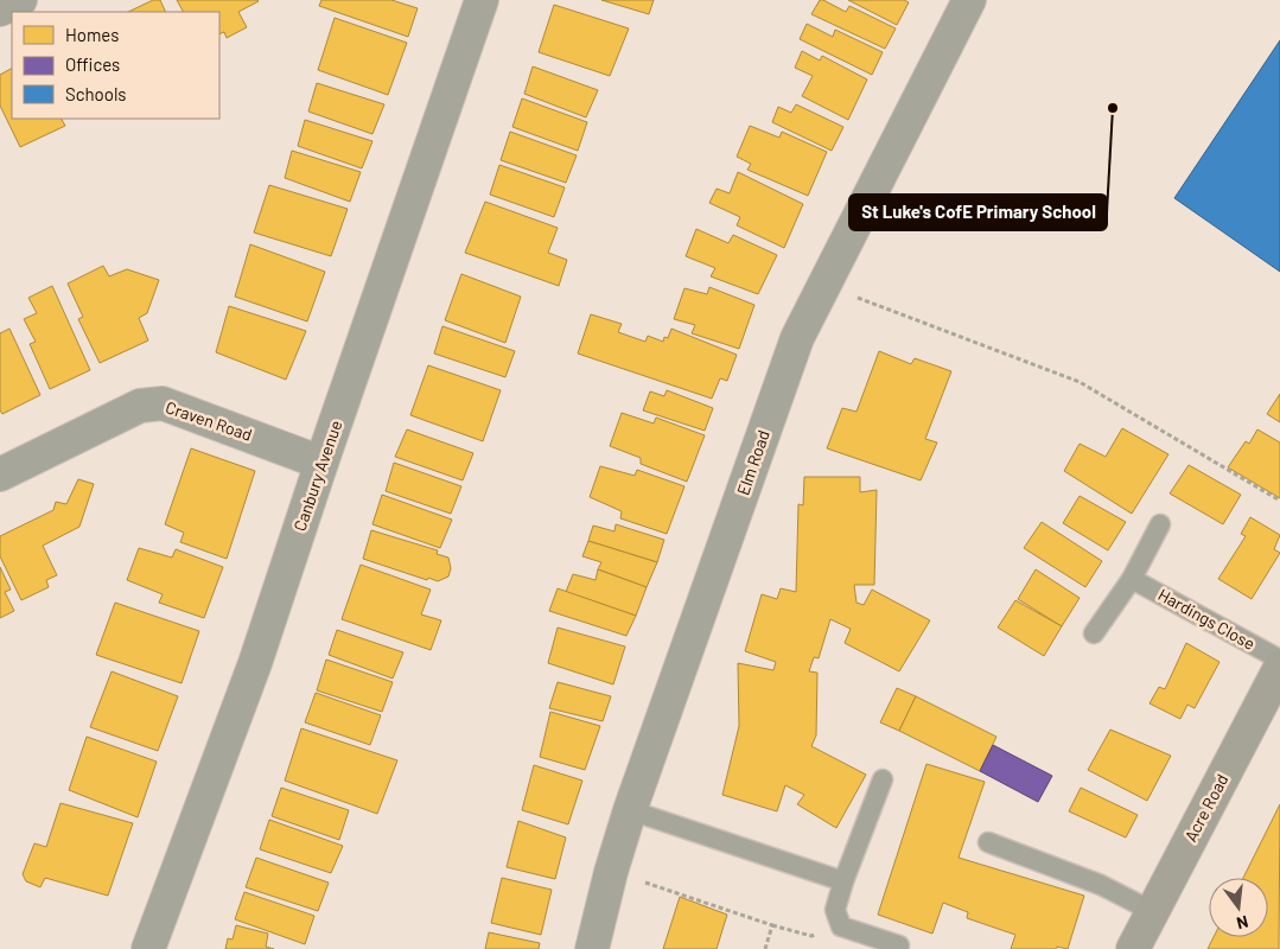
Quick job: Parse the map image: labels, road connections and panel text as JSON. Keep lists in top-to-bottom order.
{
  "streets": {
    "street": [
      "Craven Road",
      "Elm Road",
      "Canbury Avenue",
      "Acre Road"
    ],
    "lane": ["Hardings Close"]
  },
  "crossings": [
    ["Craven Road", "Canbury Avenue"]
  ],
  "places": ["St Luke's CofE Primary School"],
  "legend": ["Homes", "Offices", "Schools"],
  "north": "bottom"
}
